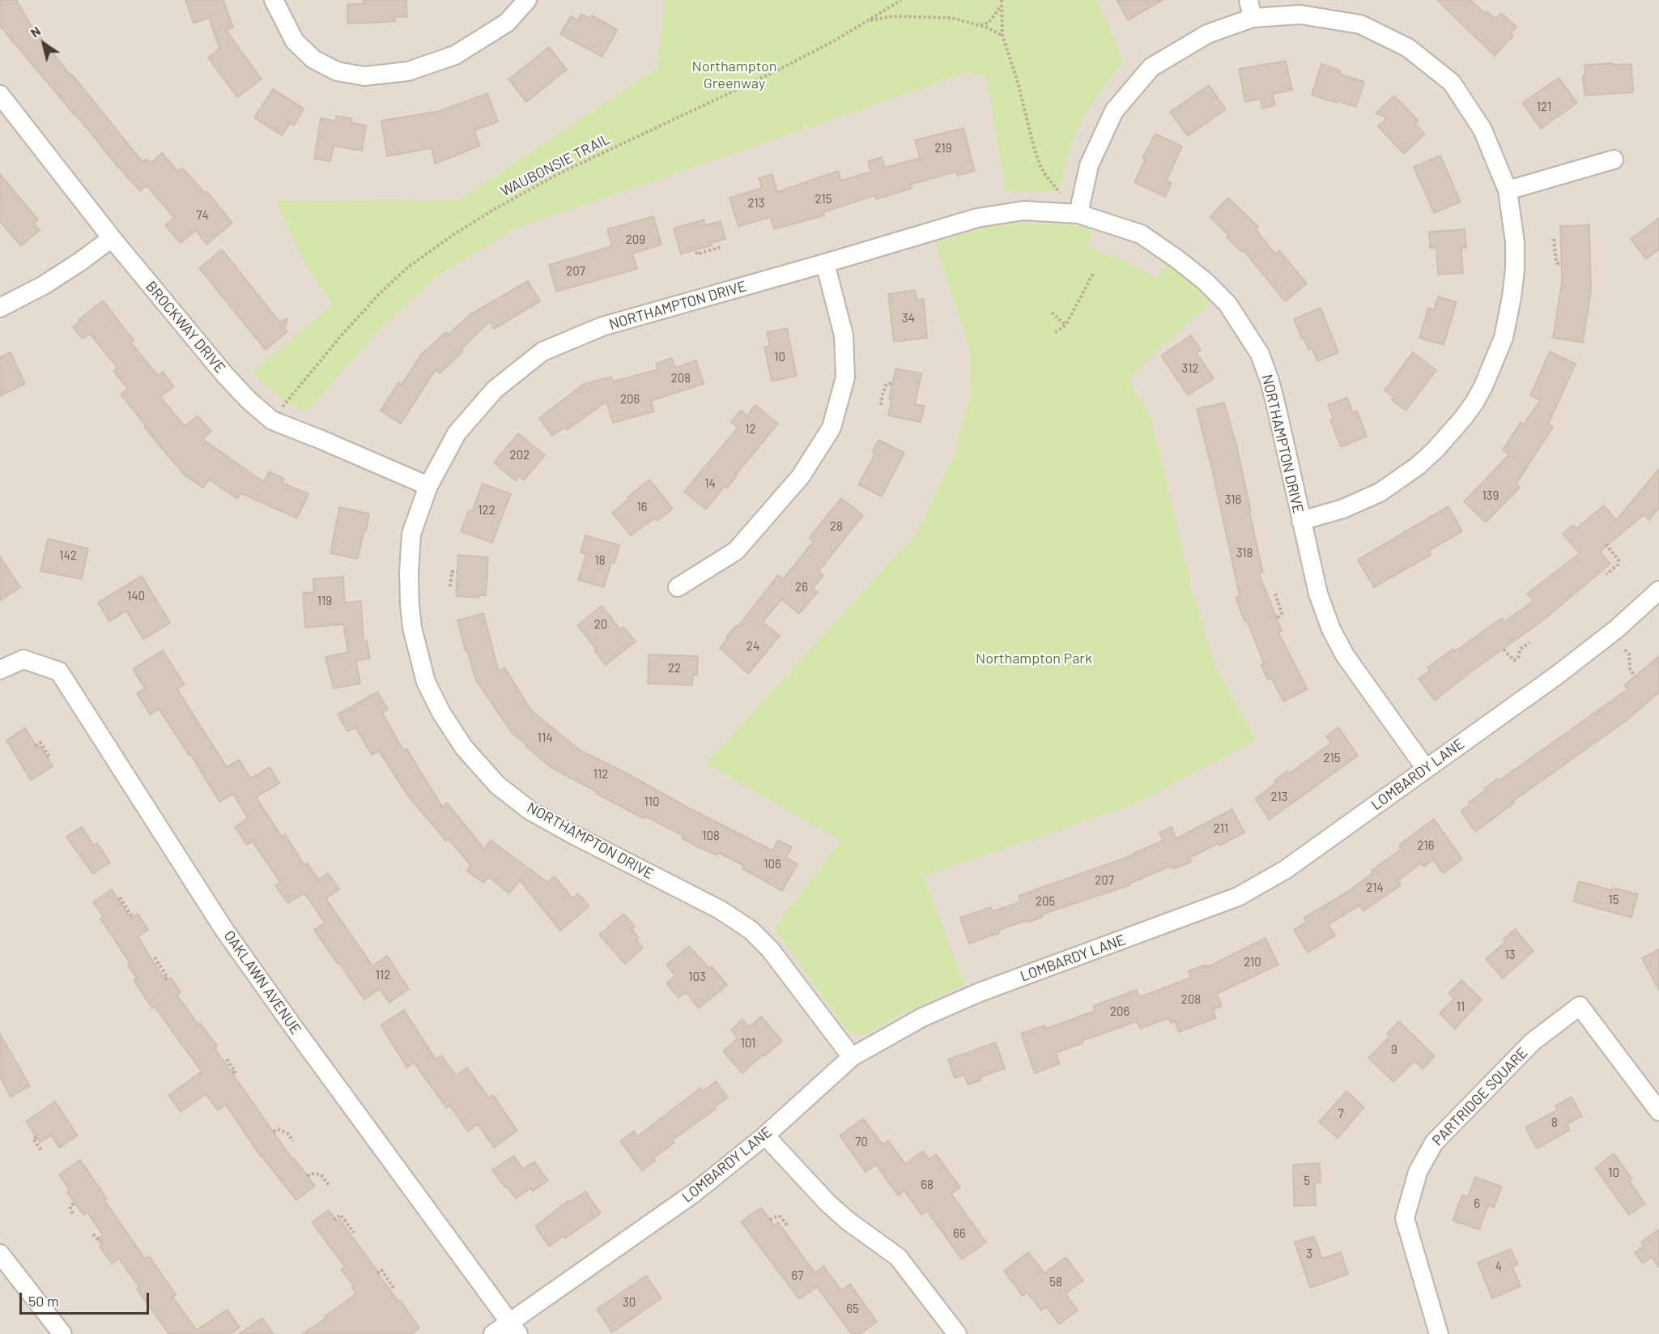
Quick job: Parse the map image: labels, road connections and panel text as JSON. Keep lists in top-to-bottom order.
{
  "streets": {
    "street": [
      "NORTHAMPTON DRIVE",
      "BROCKWAY DRIVE",
      "LOMBARDY LANE",
      "OAKLAWN AVENUE",
      "PARTRIDGE SQUARE"
    ],
    "path": ["WAUBONSIE TRAIL"]
  },
  "crossings": [
    ["WAUBONSIE TRAIL", "BROCKWAY DRIVE"],
    ["NORTHAMPTON DRIVE", "BROCKWAY DRIVE"],
    ["NORTHAMPTON DRIVE", "LOMBARDY LANE"],
    ["LOMBARDY LANE", "OAKLAWN AVENUE"]
  ],
  "parks": ["Northampton Greenway", "Northampton Park"],
  "house_numbers": [
    "121",
    "219",
    "215",
    "213",
    "74",
    "209",
    "207",
    "34",
    "10",
    "312",
    "208",
    "206",
    "12",
    "202",
    "14",
    "139",
    "316",
    "16",
    "122",
    "28",
    "318",
    "142",
    "18",
    "26",
    "140",
    "119",
    "20",
    "24",
    "22",
    "114",
    "215",
    "112",
    "213",
    "110",
    "211",
    "108",
    "216",
    "106",
    "207",
    "214",
    "15",
    "205",
    "13",
    "210",
    "112",
    "103",
    "208",
    "11",
    "206",
    "101",
    "9",
    "7",
    "8",
    "70",
    "10",
    "5",
    "68",
    "6",
    "66",
    "3",
    "4",
    "67",
    "58",
    "30",
    "65"
  ],
  "scale_bar": "50 m",
  "north": "top left"
}
